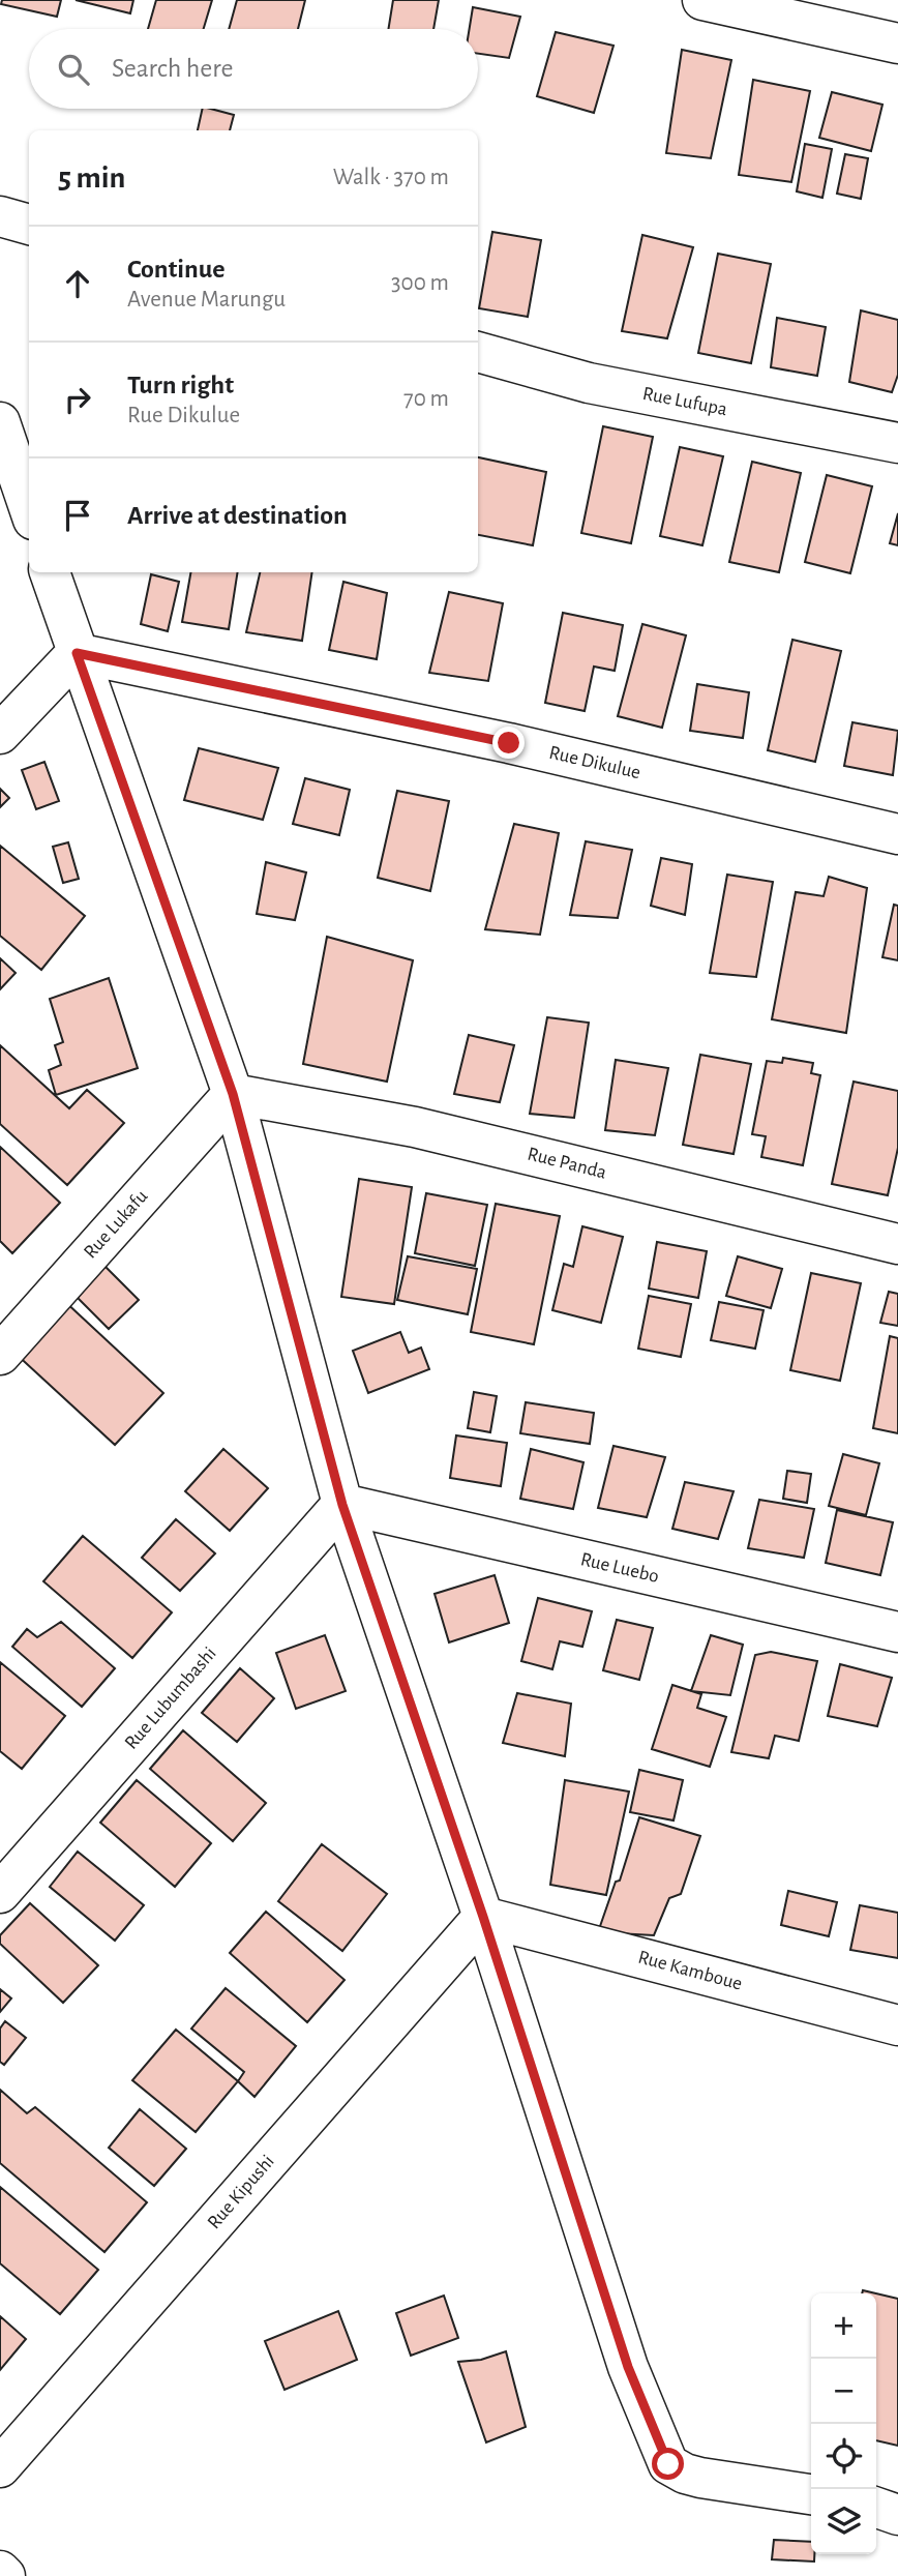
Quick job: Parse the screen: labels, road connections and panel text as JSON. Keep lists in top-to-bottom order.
{
  "streets": {
    "street": [
      "Rue Lufupa",
      "Rue Dikulue",
      "Rue Panda",
      "Rue Lukafu",
      "Rue Luebo",
      "Rue Lubumbashi",
      "Rue Kamboue",
      "Rue Kipushi"
    ]
  },
  "crossings": [
    ["Rue Panda", "Rue Lukafu"],
    ["Rue Luebo", "Rue Lubumbashi"],
    ["Rue Kamboue", "Rue Kipushi"]
  ],
  "page": {
    "search": "Search here",
    "heading": ["5 min", "Walk · 370 m"],
    "list": [
      ["Continue", "Avenue Marungu", "300 m"],
      ["Turn right", "Rue Dikulue", "70 m"],
      "Arrive at destination"
    ],
    "map_buttons": ["+", "−"]
  }
}
